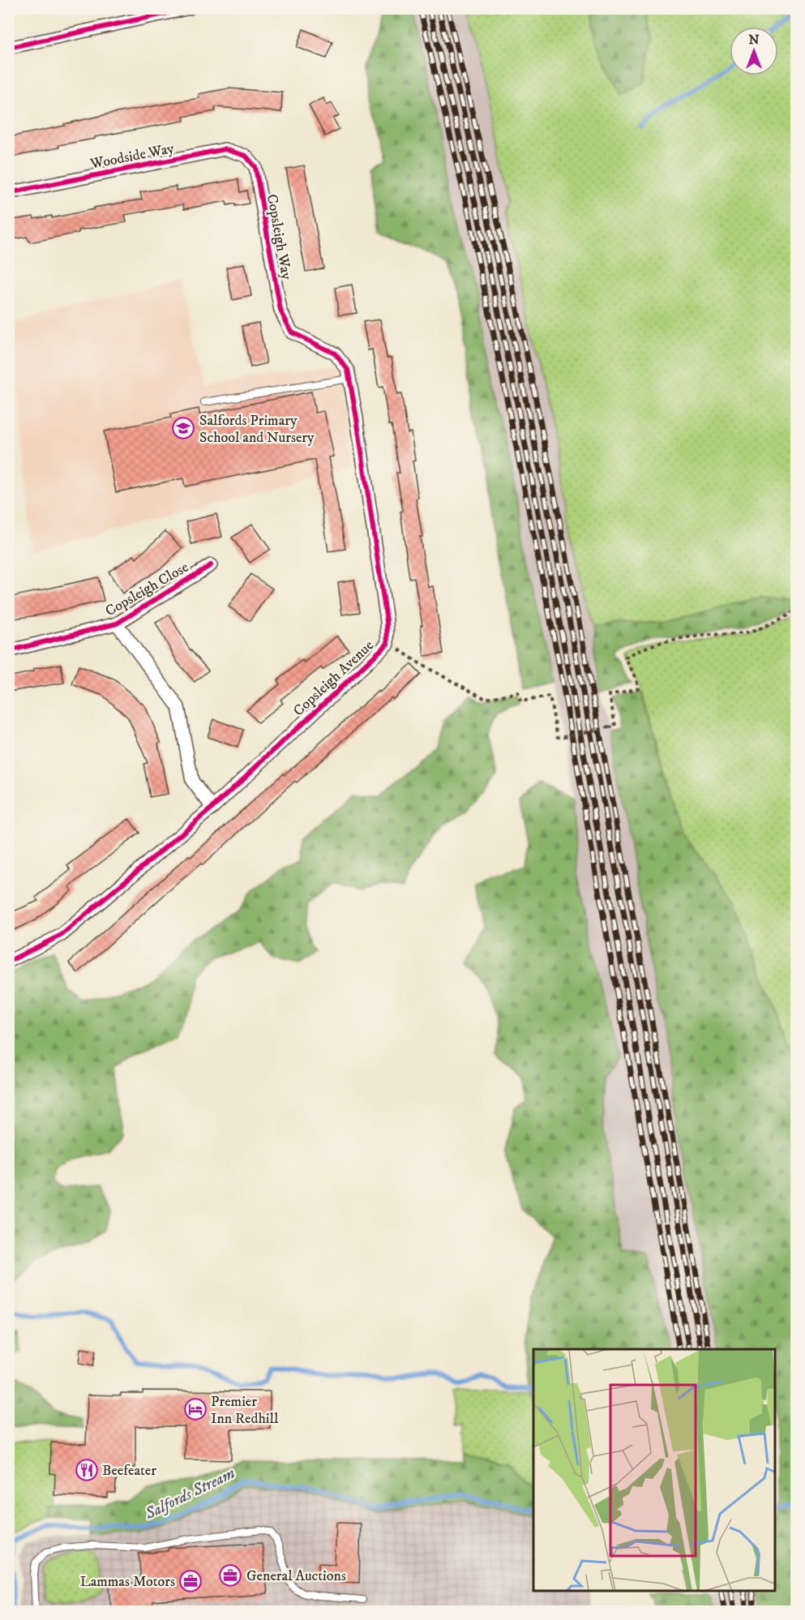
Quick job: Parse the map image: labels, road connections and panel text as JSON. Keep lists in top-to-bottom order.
{
  "streets": {
    "street": [
      "Woodside Way",
      "Copsleigh Way",
      "Copsleigh Close",
      "Copsleigh Avenue"
    ]
  },
  "crossings": [
    ["Woodside Way", "Copsleigh Way"],
    ["Copsleigh Way", "Copsleigh Avenue"],
    ["Copsleigh Close", "Copsleigh Avenue"]
  ],
  "water": ["Salfords Stream"],
  "places": {
    "school or university": ["Salfords Primary School and Nursery"],
    "hotel": ["Premier Inn Redhill"],
    "restaurant": ["Beefeater"],
    "office": ["General Auctions", "Lammas Motors"]
  },
  "north": "top"
}
